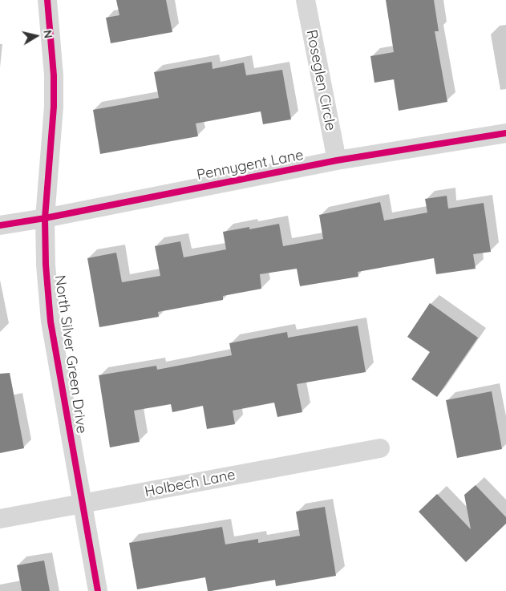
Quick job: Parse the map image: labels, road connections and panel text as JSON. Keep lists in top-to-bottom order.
{
  "streets": {
    "street": [
      "Roseglen Circle",
      "Pennygent Lane",
      "North Silver Green Drive",
      "Holbech Lane"
    ]
  },
  "crossings": [
    ["Roseglen Circle", "Pennygent Lane"],
    ["Pennygent Lane", "North Silver Green Drive"],
    ["North Silver Green Drive", "Holbech Lane"]
  ],
  "north": "right"
}
